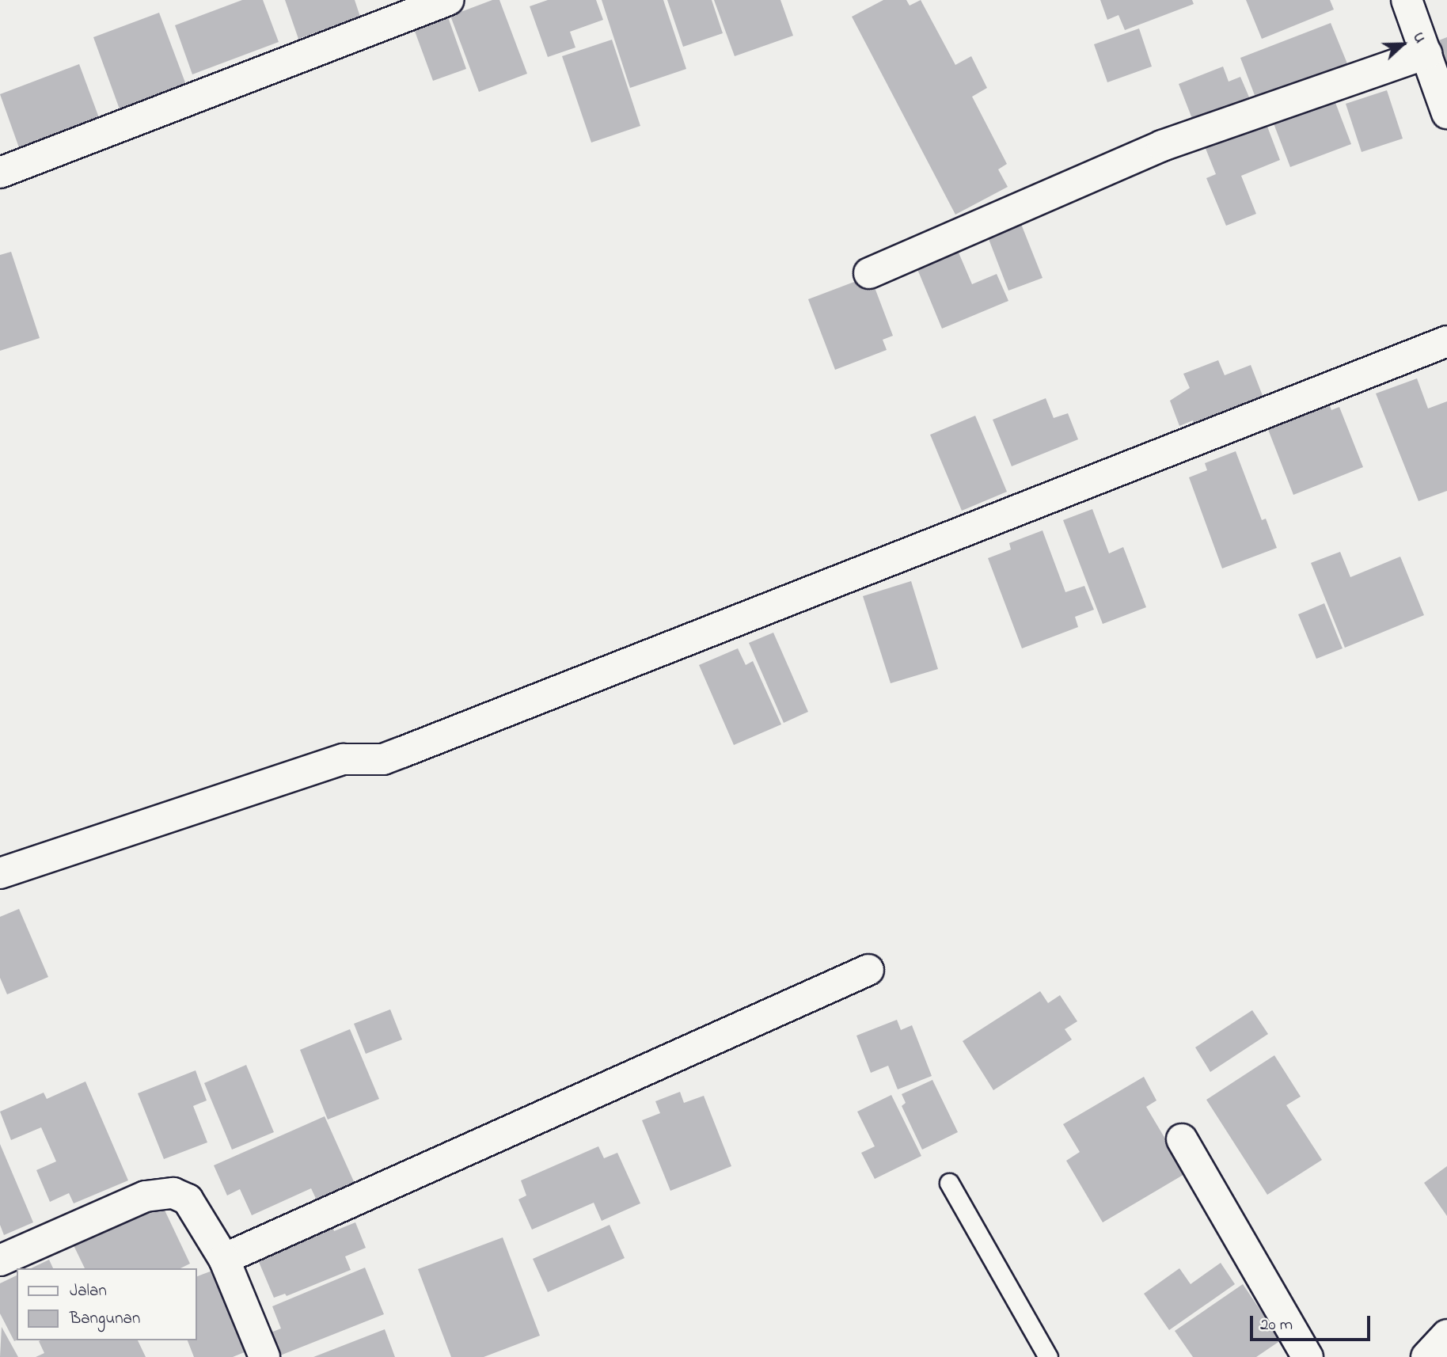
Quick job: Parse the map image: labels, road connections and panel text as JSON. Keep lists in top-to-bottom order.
{
  "legend": ["Jalan", "Bangunan"],
  "scale_bar": "20 m",
  "north": "right"
}
